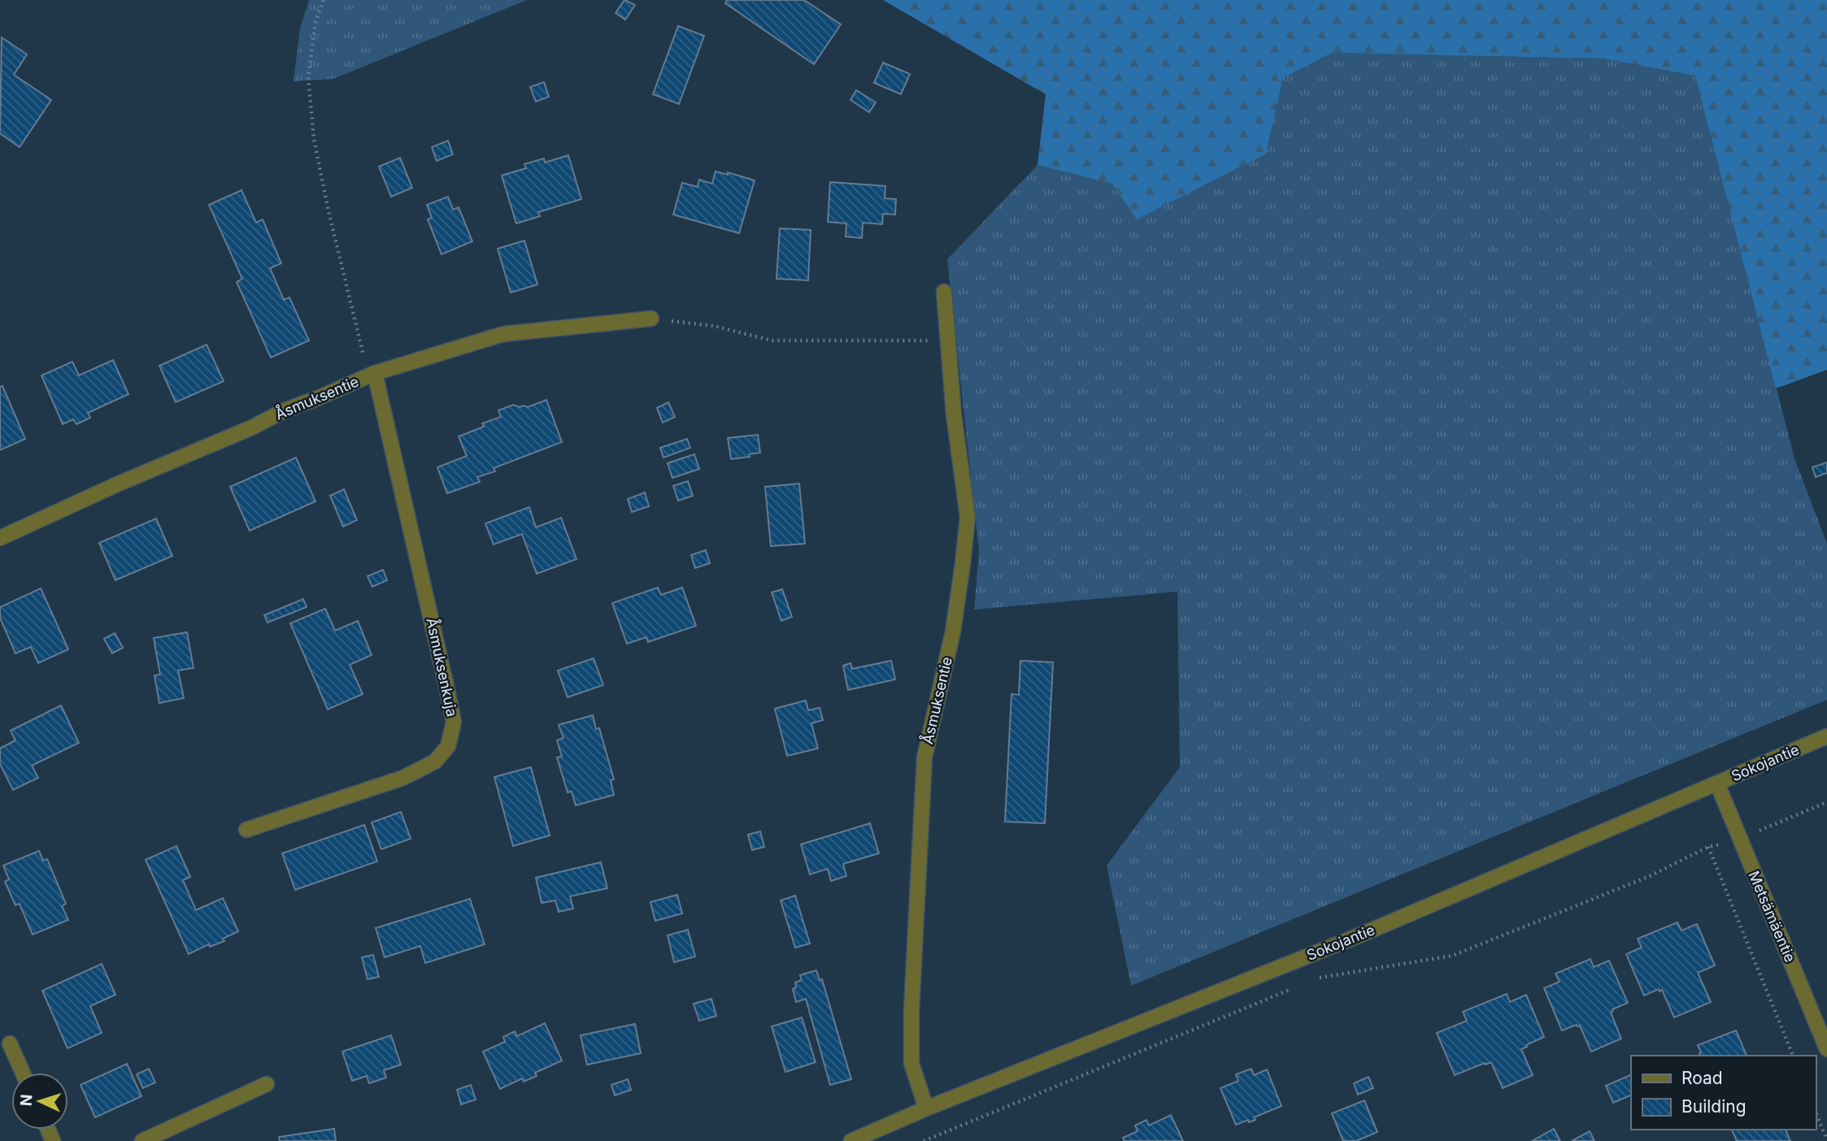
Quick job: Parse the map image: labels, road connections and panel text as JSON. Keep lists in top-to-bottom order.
{
  "streets": {
    "street": [
      "Åsmuksentie",
      "Åsmuksenkuja",
      "Sokojantie",
      "Metsämäentie"
    ]
  },
  "crossings": [
    ["Åsmuksentie", "Åsmuksenkuja"],
    ["Åsmuksentie", "Sokojantie"],
    ["Sokojantie", "Metsämäentie"]
  ],
  "legend": ["Road", "Building"],
  "north": "left"
}
